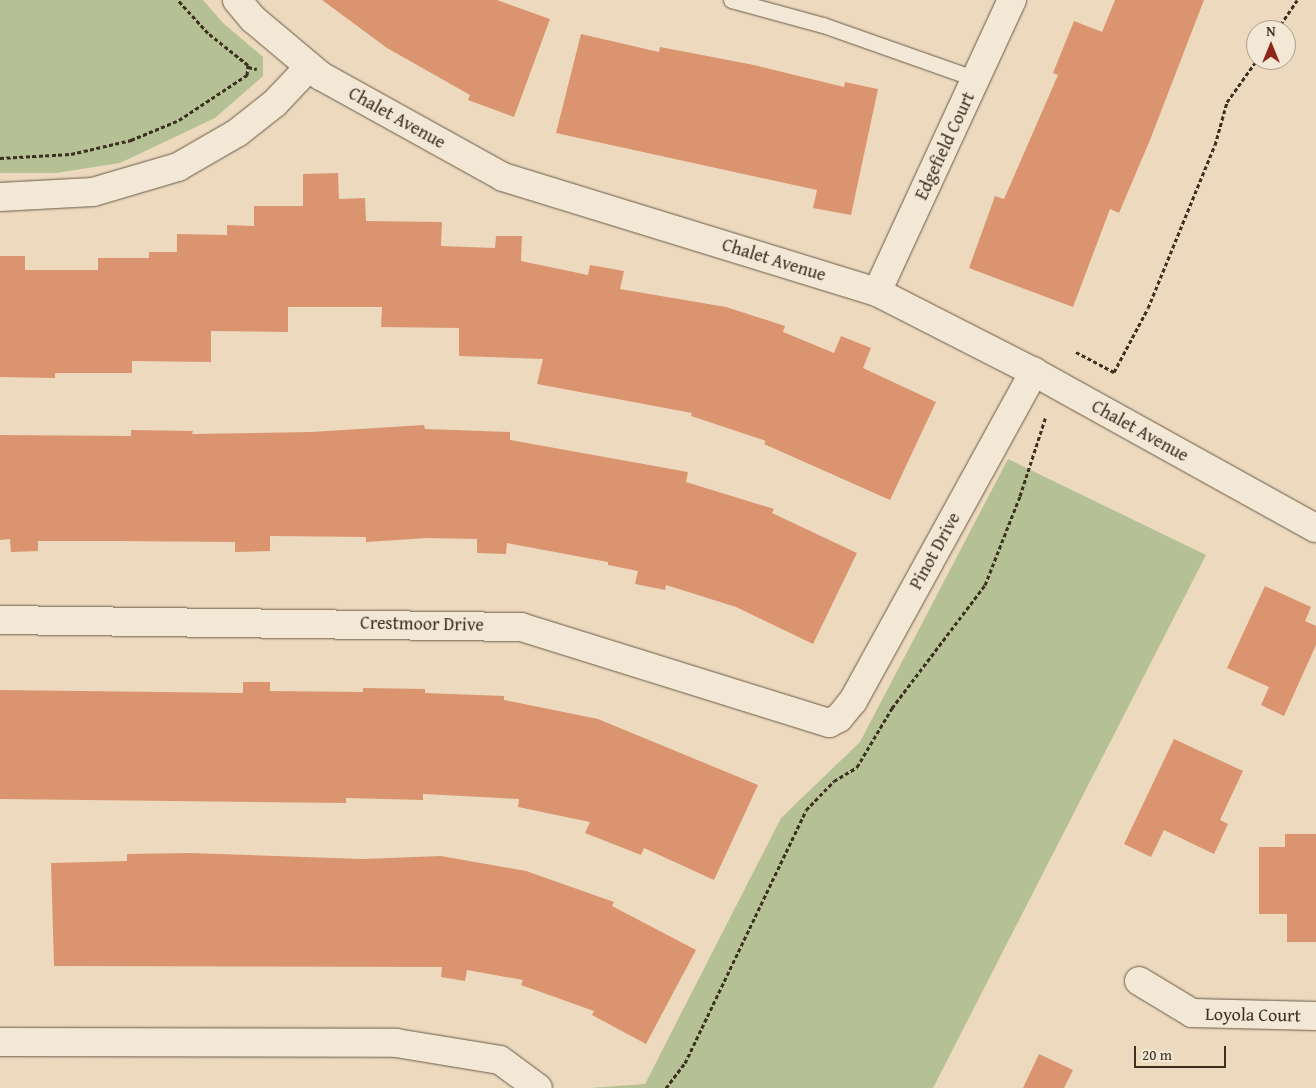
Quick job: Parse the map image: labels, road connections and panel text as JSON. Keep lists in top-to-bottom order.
{
  "streets": {
    "street": [
      "Chalet Avenue",
      "Edgefield Court",
      "Pinot Drive",
      "Crestmoor Drive",
      "Loyola Court"
    ]
  },
  "crossings": [
    ["Chalet Avenue", "Edgefield Court"],
    ["Chalet Avenue", "Pinot Drive"],
    ["Pinot Drive", "Crestmoor Drive"]
  ],
  "scale_bar": "20 m",
  "north": "top"
}
